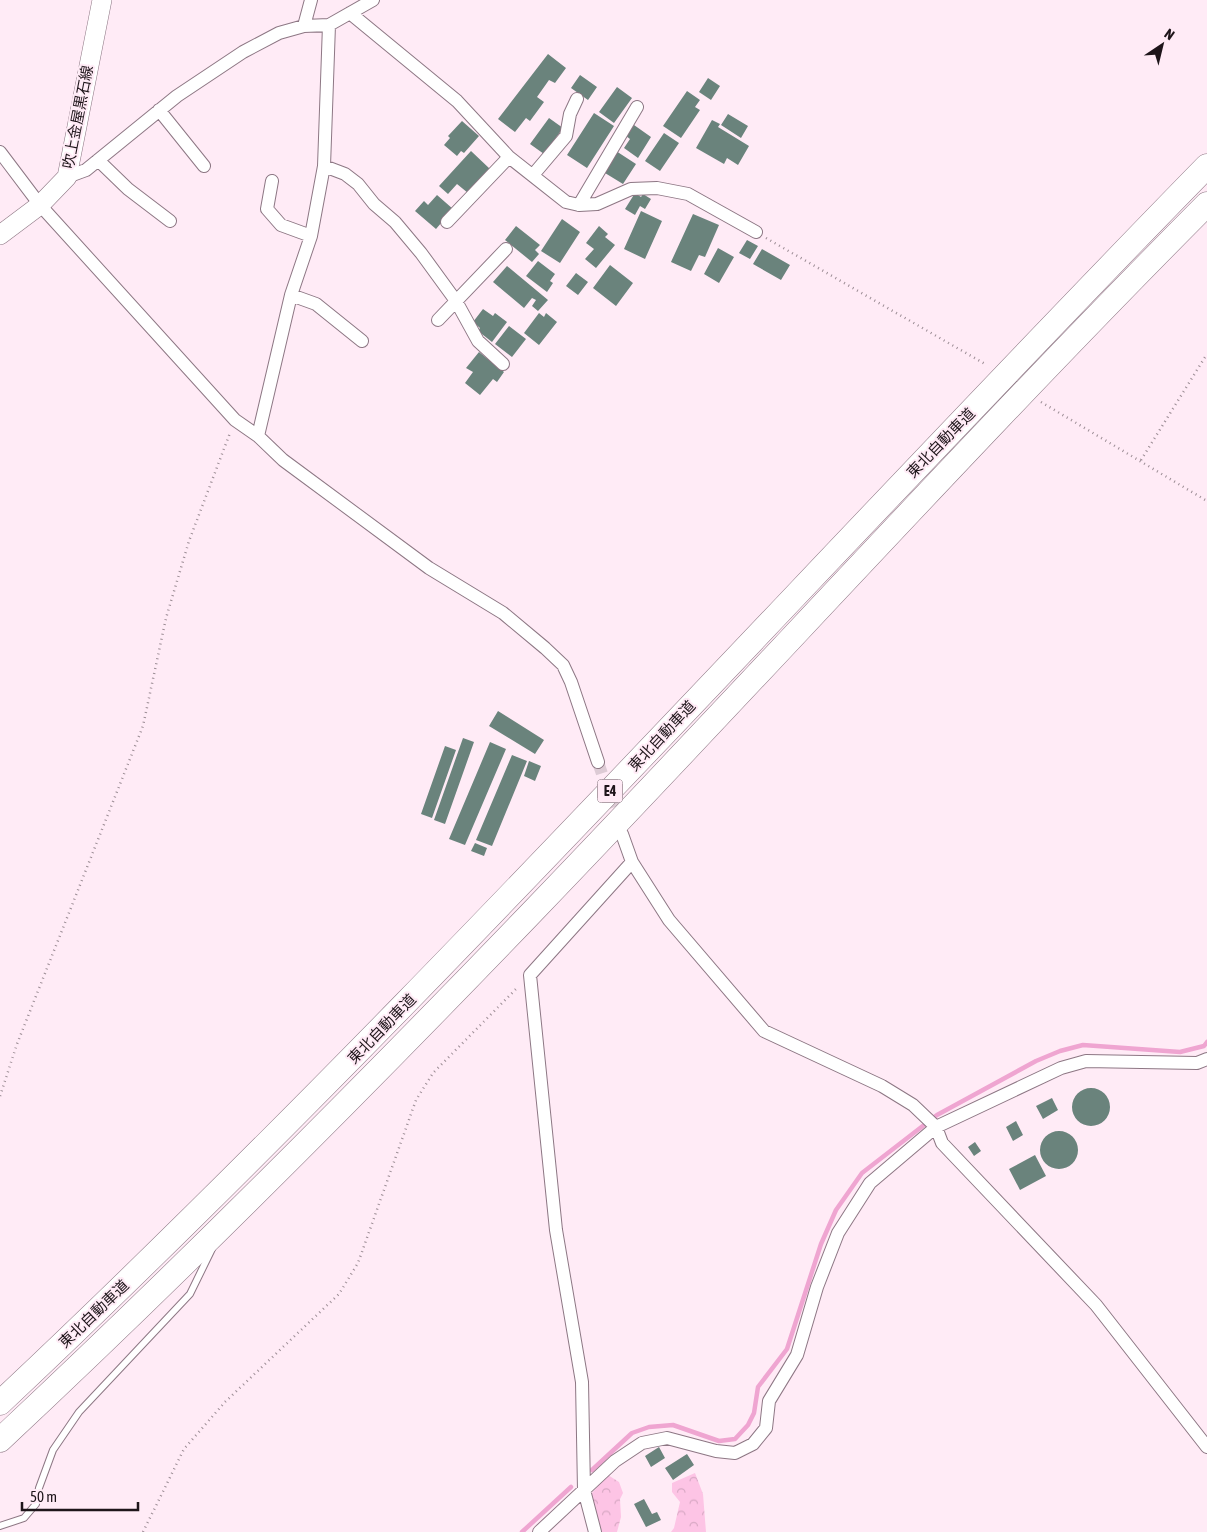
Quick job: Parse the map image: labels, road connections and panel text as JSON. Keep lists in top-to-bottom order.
{
  "streets": {
    "highway": ["東北自動車道", "E4"],
    "main road": ["吹上金屋黒石線"]
  },
  "scale_bar": "50 m",
  "north": "top right"
}
